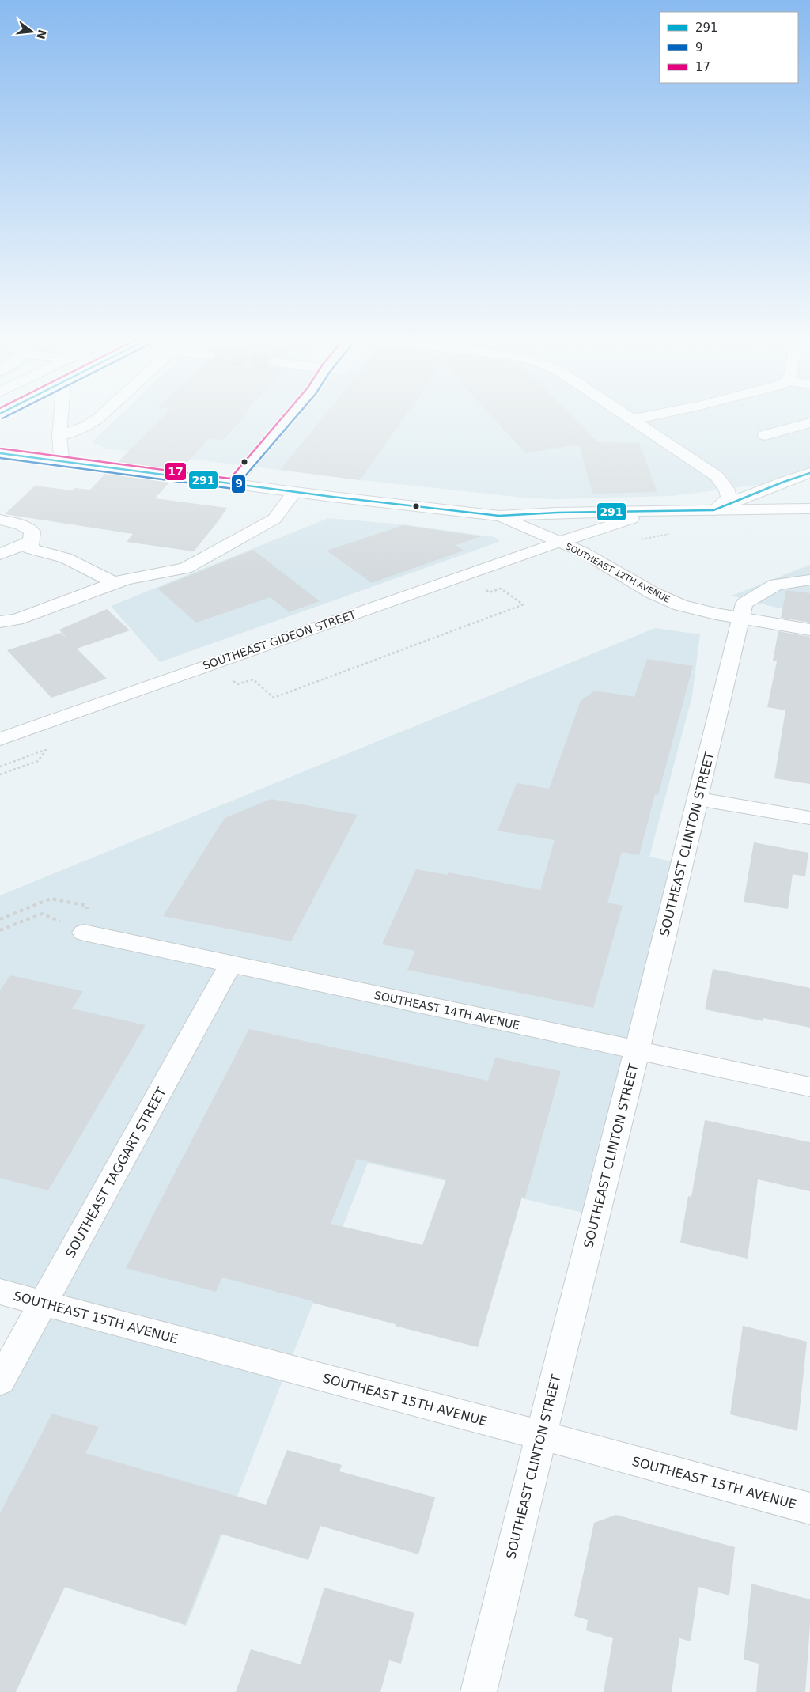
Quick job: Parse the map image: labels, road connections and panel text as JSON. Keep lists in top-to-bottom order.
{
  "streets": {
    "street": [
      "SOUTHEAST 12TH AVENUE",
      "SOUTHEAST GIDEON STREET",
      "SOUTHEAST CLINTON STREET",
      "SOUTHEAST 14TH AVENUE",
      "SOUTHEAST TAGGART STREET",
      "SOUTHEAST 15TH AVENUE"
    ]
  },
  "crossings": [
    ["SOUTHEAST 12TH AVENUE", "SOUTHEAST GIDEON STREET"],
    ["SOUTHEAST 12TH AVENUE", "SOUTHEAST CLINTON STREET"],
    ["SOUTHEAST CLINTON STREET", "SOUTHEAST 14TH AVENUE"],
    ["SOUTHEAST CLINTON STREET", "SOUTHEAST 15TH AVENUE"],
    ["SOUTHEAST 14TH AVENUE", "SOUTHEAST TAGGART STREET"],
    ["SOUTHEAST TAGGART STREET", "SOUTHEAST 15TH AVENUE"]
  ],
  "lines": ["transit line 9", "transit line 17", "transit line 291"],
  "legend": ["291", "9", "17"],
  "north": "right"
}
